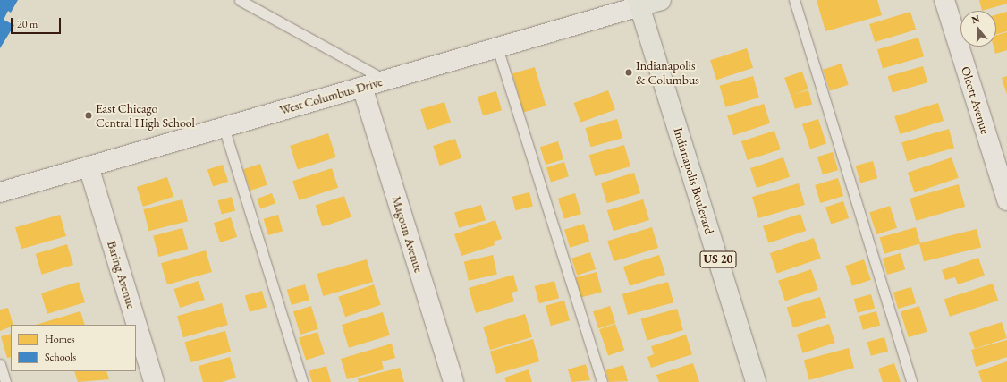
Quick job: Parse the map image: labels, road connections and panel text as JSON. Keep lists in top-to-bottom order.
{
  "streets": {
    "main road": ["West Columbus Drive", "Indianapolis Boulevard", "US 20"],
    "street": ["Olcott Avenue", "Magoun Avenue", "Baring Avenue"]
  },
  "crossings": [
    ["West Columbus Drive", "Indianapolis Boulevard"],
    ["West Columbus Drive", "Magoun Avenue"],
    ["West Columbus Drive", "Baring Avenue"]
  ],
  "places": ["Indianapolis & Columbus", "East Chicago Central High School"],
  "legend": ["Homes", "Schools"],
  "scale_bar": "20 m",
  "north": "top"
}
